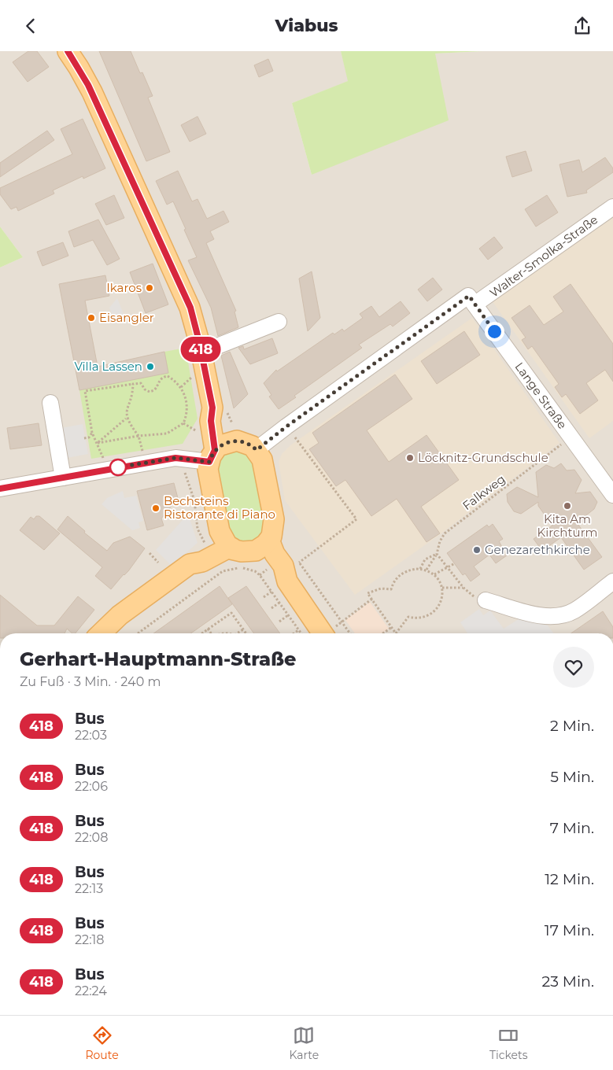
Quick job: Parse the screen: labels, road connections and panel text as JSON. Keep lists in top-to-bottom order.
{
  "streets": {
    "street": ["Walter-Smolka-Straße", "Lange Straße"],
    "path": ["Falkweg"]
  },
  "crossings": [
    ["Walter-Smolka-Straße", "Lange Straße"],
    ["Lange Straße", "Falkweg"]
  ],
  "places": [
    "Ikaros",
    "Eisangler",
    "Villa Lassen",
    "Löcknitz-Grundschule",
    "Kita Am Kirchturm",
    "Bechsteins Ristorante di Piano",
    "Genezarethkirche"
  ],
  "lines": ["bus line 418"],
  "page": {
    "header": "Viabus",
    "on_map": "418",
    "heading": ["Gerhart-Hauptmann-Straße", "Zu Fuß · 3 Min. · 240 m"],
    "list": [
      {
        "mark": "418",
        "name": "Bus",
        "note": "22:03",
        "value": "2 Min."
      },
      {
        "mark": "418",
        "name": "Bus",
        "note": "22:06",
        "value": "5 Min."
      },
      {
        "mark": "418",
        "name": "Bus",
        "note": "22:08",
        "value": "7 Min."
      },
      {
        "mark": "418",
        "name": "Bus",
        "note": "22:13",
        "value": "12 Min."
      },
      {
        "mark": "418",
        "name": "Bus",
        "note": "22:18",
        "value": "17 Min."
      },
      {
        "mark": "418",
        "name": "Bus",
        "note": "22:24",
        "value": "23 Min."
      }
    ],
    "tabs": ["Route", "Karte", "Tickets"]
  }
}
